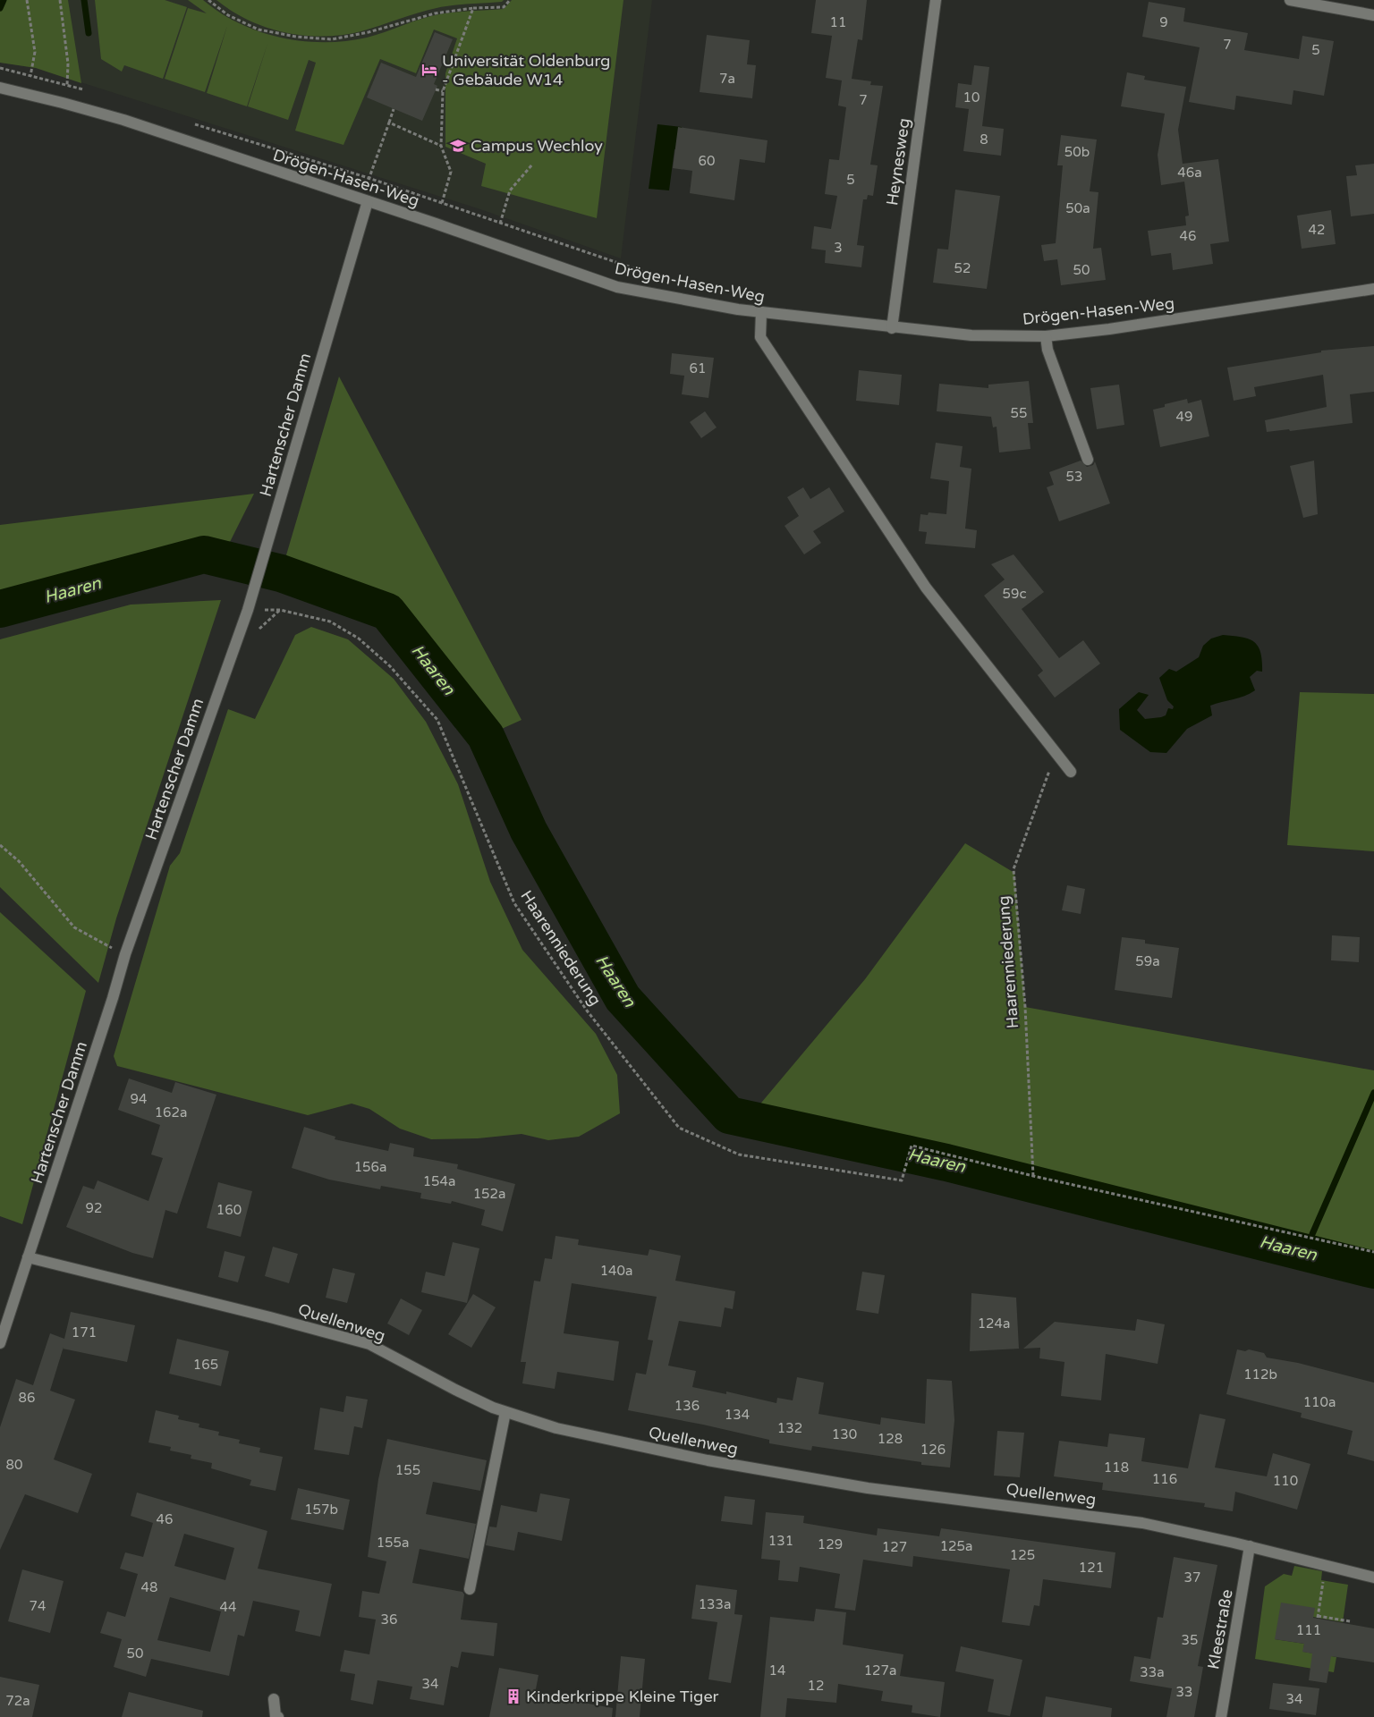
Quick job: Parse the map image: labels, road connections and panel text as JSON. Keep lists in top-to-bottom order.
{
  "streets": {
    "street": [
      "Heynesweg",
      "Drögen-Hasen-Weg",
      "Hartenscher Damm",
      "Quellenweg",
      "Kleestraße"
    ],
    "path": ["Haarenniederung"]
  },
  "crossings": [
    ["Heynesweg", "Drögen-Hasen-Weg"],
    ["Drögen-Hasen-Weg", "Hartenscher Damm"],
    ["Hartenscher Damm", "Quellenweg"],
    ["Quellenweg", "Kleestraße"]
  ],
  "water": ["Haaren"],
  "places": {
    "hotel": ["Universität Oldenburg - Gebäude W14"],
    "school or university": ["Campus Wechloy"],
    "building": ["Kinderkrippe Kleine Tiger"]
  },
  "house_numbers": [
    "11",
    "9",
    "7",
    "5",
    "7a",
    "10",
    "7",
    "8",
    "50b",
    "60",
    "46a",
    "5",
    "50a",
    "42",
    "46",
    "3",
    "52",
    "50",
    "61",
    "55",
    "49",
    "53",
    "59c",
    "59a",
    "94",
    "162a",
    "156a",
    "154a",
    "152a",
    "92",
    "160",
    "140a",
    "124a",
    "171",
    "165",
    "112b",
    "86",
    "110a",
    "136",
    "134",
    "132",
    "130",
    "128",
    "126",
    "80",
    "118",
    "155",
    "116",
    "110",
    "157b",
    "46",
    "131",
    "155a",
    "129",
    "125a",
    "127",
    "125",
    "121",
    "37",
    "48",
    "133a",
    "74",
    "44",
    "36",
    "111",
    "35",
    "50",
    "14",
    "127a",
    "33a",
    "34",
    "12",
    "33",
    "34",
    "72a"
  ]
}
